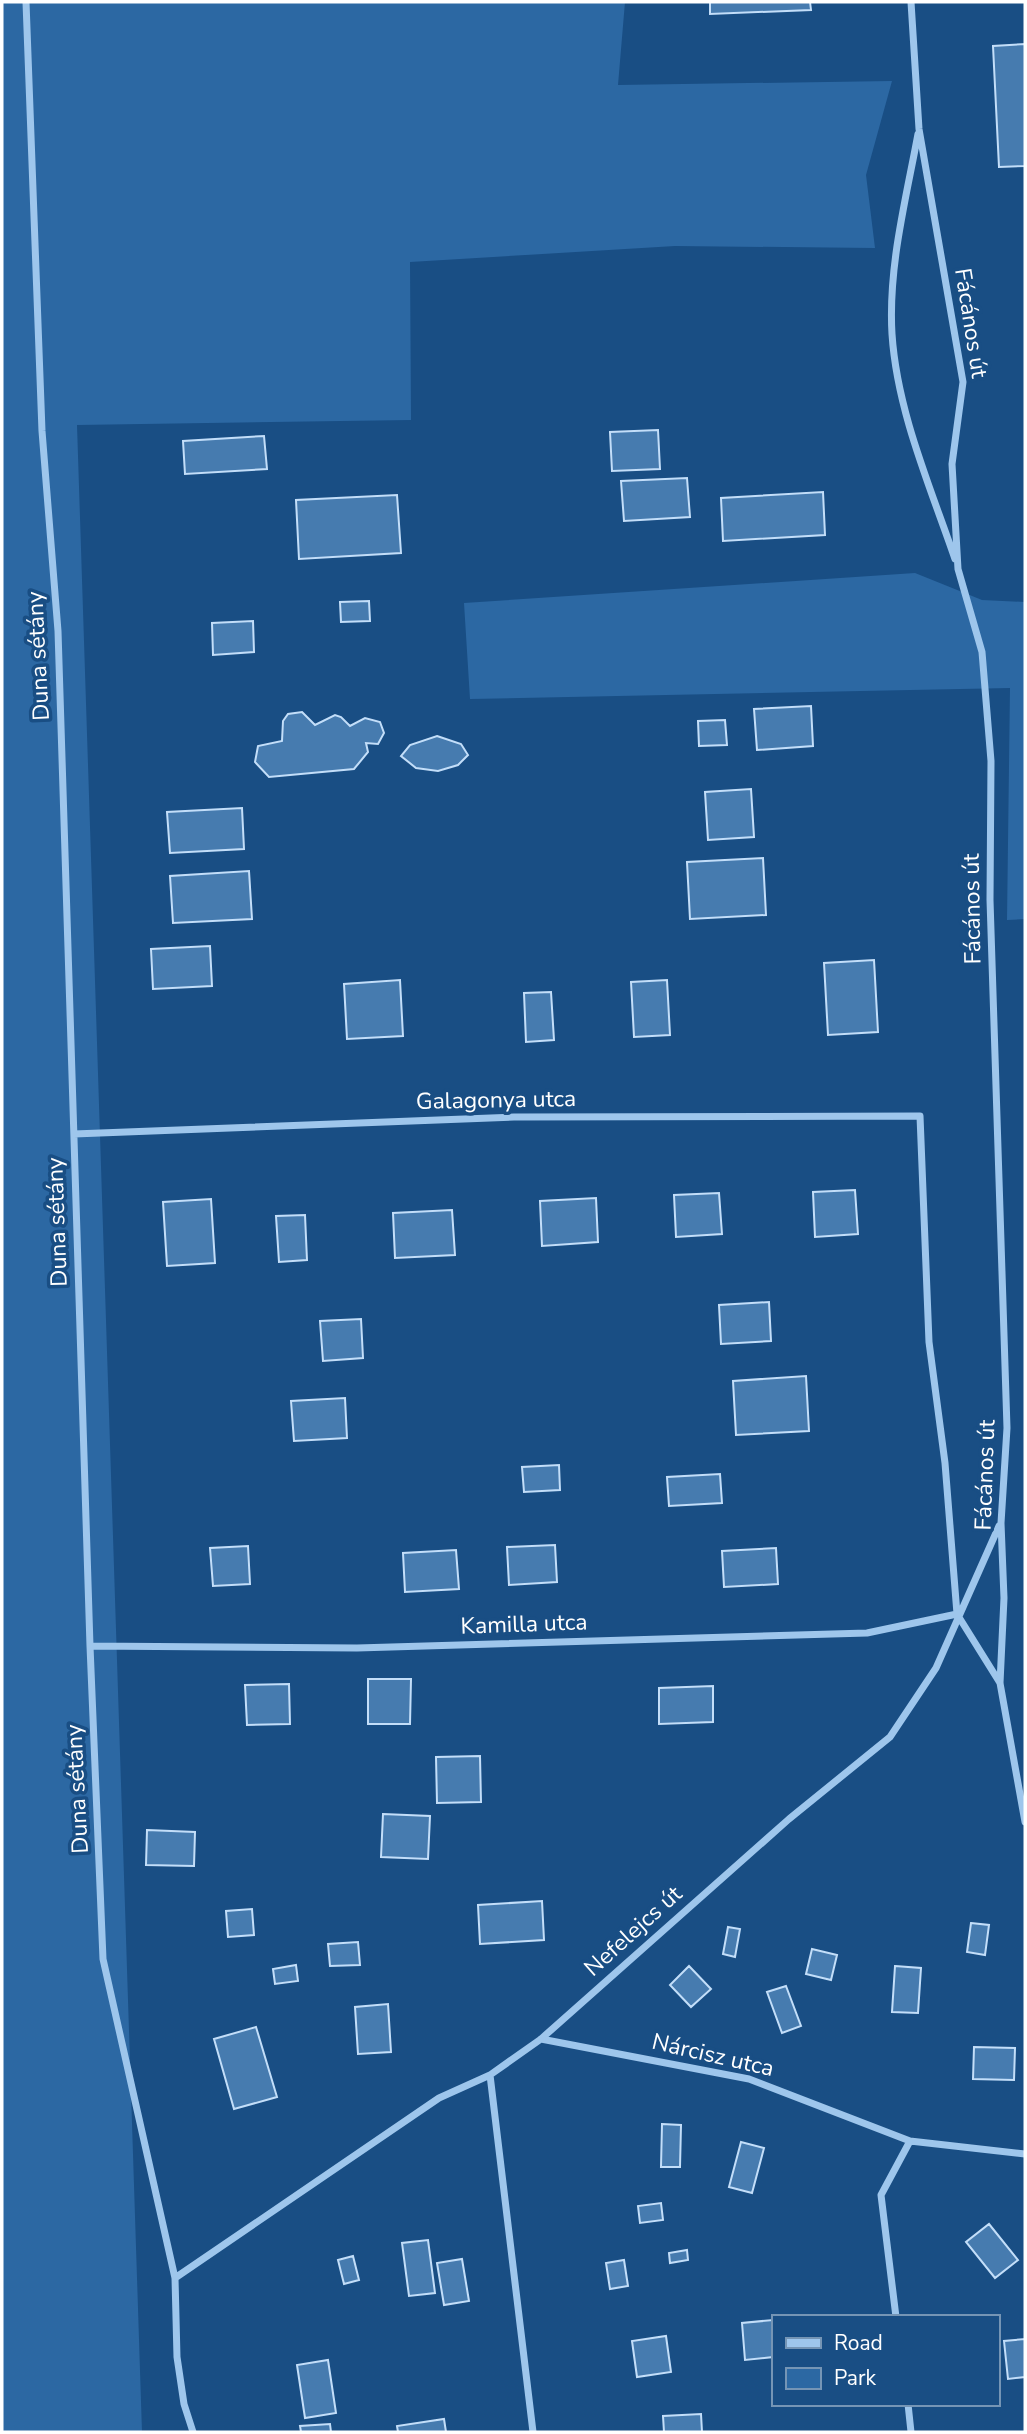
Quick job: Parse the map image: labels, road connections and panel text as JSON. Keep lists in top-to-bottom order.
{
  "streets": {
    "street": [
      "Fácános út",
      "Duna sétány",
      "Galagonya utca",
      "Kamilla utca",
      "Nefelejcs út",
      "Nárcisz utca"
    ]
  },
  "crossings": [
    ["Fácános út", "Nefelejcs út"],
    ["Duna sétány", "Galagonya utca"],
    ["Duna sétány", "Kamilla utca"],
    ["Galagonya utca", "Kamilla utca"],
    ["Galagonya utca", "Nefelejcs út"],
    ["Kamilla utca", "Nefelejcs út"],
    ["Nefelejcs út", "Nárcisz utca"]
  ],
  "legend": ["Road", "Park"]
}
